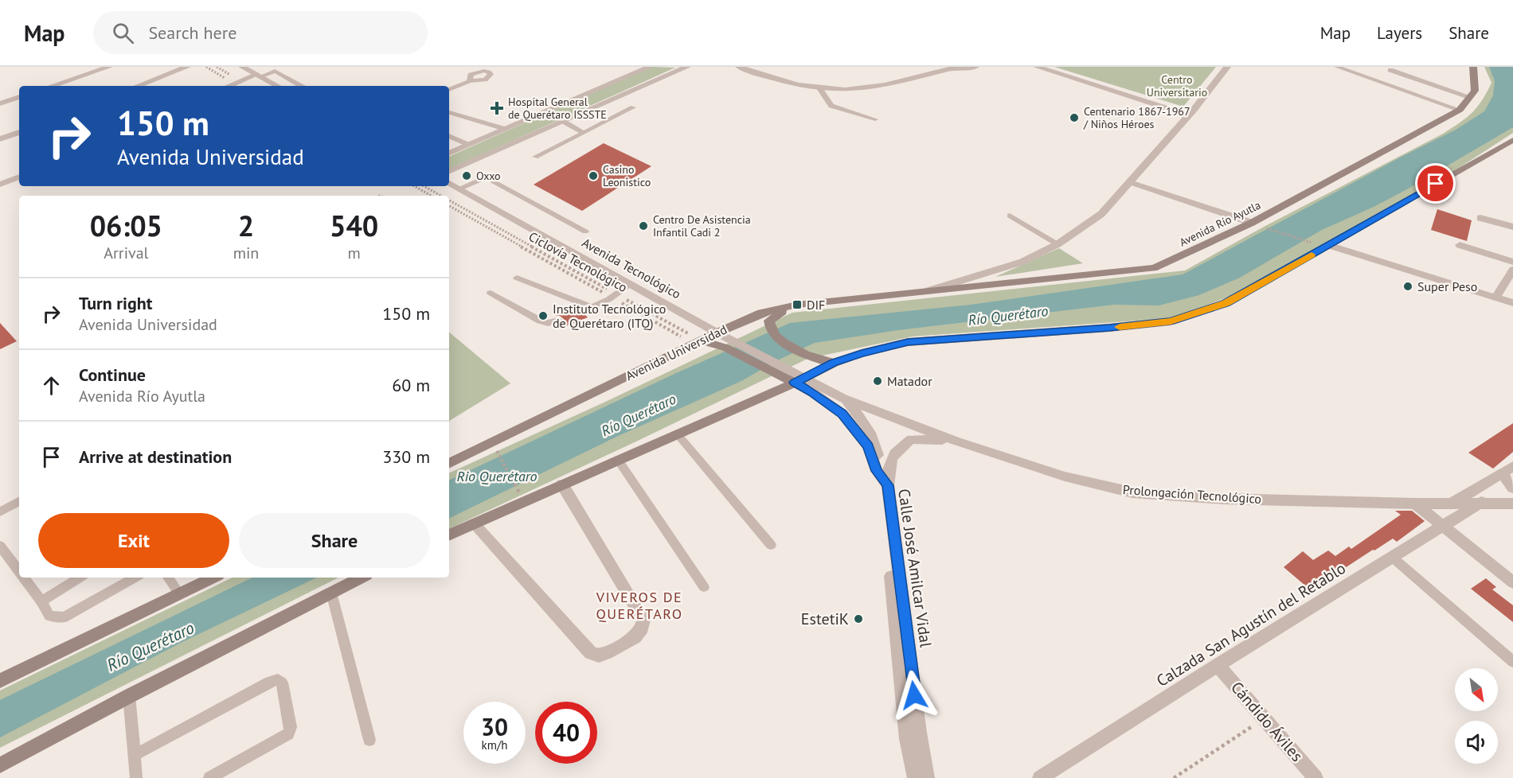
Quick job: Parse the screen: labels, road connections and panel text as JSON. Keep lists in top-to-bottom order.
{
  "streets": {
    "main road": ["Avenida Río Ayutla", "Avenida Universidad"],
    "street": [
      "Avenida Tecnológico",
      "Prolongación Tecnológico",
      "Calle José Amilcar Vidal",
      "Calzada San Agustín del Retablo",
      "Cándido Áviles"
    ],
    "path": ["Ciclovía Tecnológico"]
  },
  "crossings": [
    ["Avenida Río Ayutla", "Avenida Universidad"],
    ["Ciclovía Tecnológico", "Avenida Universidad"],
    ["Avenida Tecnológico", "Avenida Universidad"],
    ["Avenida Tecnológico", "Prolongación Tecnológico"],
    ["Avenida Tecnológico", "Calle José Amilcar Vidal"],
    ["Prolongación Tecnológico", "Calle José Amilcar Vidal"],
    ["Prolongación Tecnológico", "Calzada San Agustín del Retablo"],
    ["Calzada San Agustín del Retablo", "Cándido Áviles"]
  ],
  "districts": ["VIVEROS DE QUERÉTARO"],
  "water": ["Río Querétaro", "Rio Querétaro"],
  "parks": ["Centro Universitario"],
  "places": {
    "health": ["Hospital General de Querétaro ISSSTE"],
    "other": [
      "Centenario 1867-1967 / Niños Héroes",
      "Oxxo",
      "Casino Leonistico",
      "Centro De Asistencia Infantil Cadi 2",
      "Super Peso",
      "Instituto Tecnológico de Querétaro (ITQ)",
      "Matador",
      "EstetiK"
    ],
    "transit": ["DIF"]
  },
  "north": "bottom right",
  "page": {
    "header": "Map",
    "search": "Search here",
    "nav": ["Map", "Layers", "Share"],
    "turn": ["150 m", "Avenida Universidad"],
    "eta": [
      "06:05",
      "Arrival",
      "2",
      "min",
      "540",
      "m"
    ],
    "list": [
      {
        "name": "Turn right",
        "note": "Avenida Universidad",
        "value": "150 m"
      },
      {
        "name": "Continue",
        "note": "Avenida Río Ayutla",
        "value": "60 m"
      },
      {
        "name": "Arrive at destination",
        "value": "330 m"
      }
    ],
    "buttons": ["Exit", "Share"],
    "speed": "30 km/h",
    "limit": "40"
  }
}
